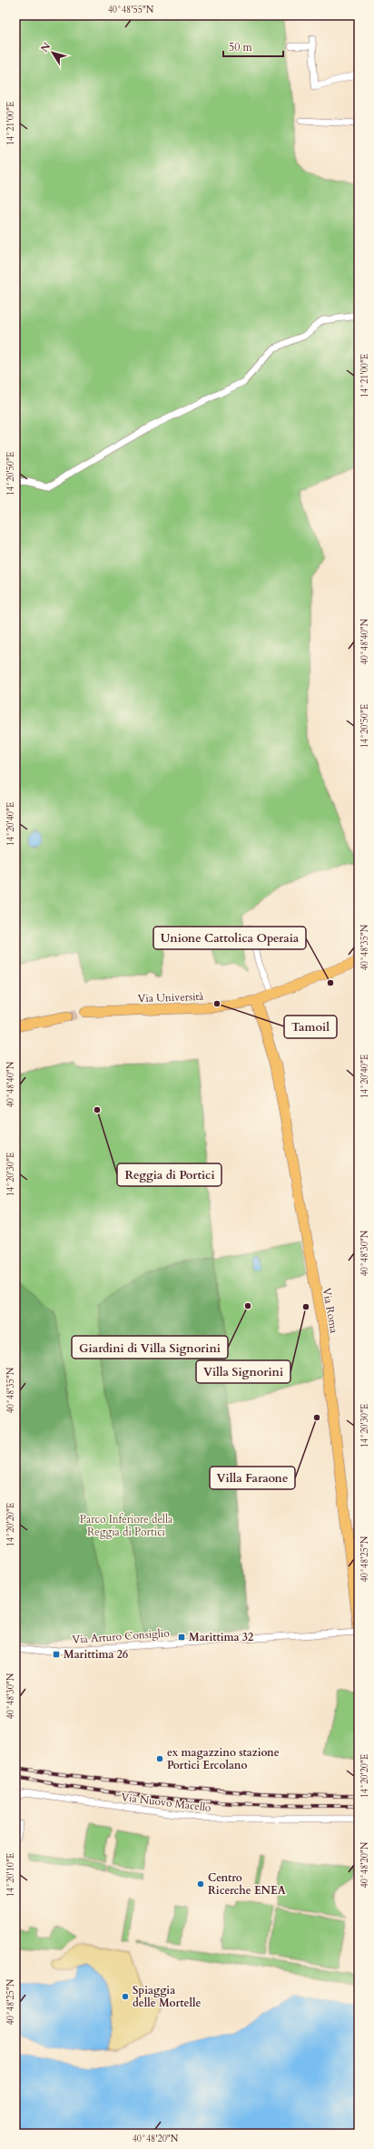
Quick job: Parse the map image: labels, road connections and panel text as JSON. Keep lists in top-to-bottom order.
{
  "streets": {
    "main road": ["Via Università", "Via Roma"],
    "street": ["Via Arturo Consiglio", "Via Nuovo Macello"]
  },
  "crossings": [
    ["Via Università", "Via Roma"]
  ],
  "parks": ["Parco Inferiore della Reggia di Portici"],
  "places": {
    "other": [
      "Unione Cattolica Operaia",
      "Tamoil",
      "Reggia di Portici",
      "Giardini di Villa Signorini",
      "Villa Signorini",
      "Villa Faraone",
      "ex magazzino stazione Portici Ercolano",
      "Centro Ricerche ENEA",
      "Spiaggia delle Mortelle"
    ],
    "transit": ["Marittima 32", "Marittima 26"]
  },
  "scale_bar": "50 m",
  "north": "top left",
  "coordinates": [
    "40°48'55\"N",
    "14°21'00\"E",
    "14°20'50\"E",
    "40°48'40\"N",
    "14°20'40\"E",
    "40°48'35\"N",
    "14°20'30\"E",
    "40°48'30\"N",
    "14°20'20\"E",
    "40°48'25\"N",
    "40°48'20\"N",
    "14°20'10\"E"
  ]
}
